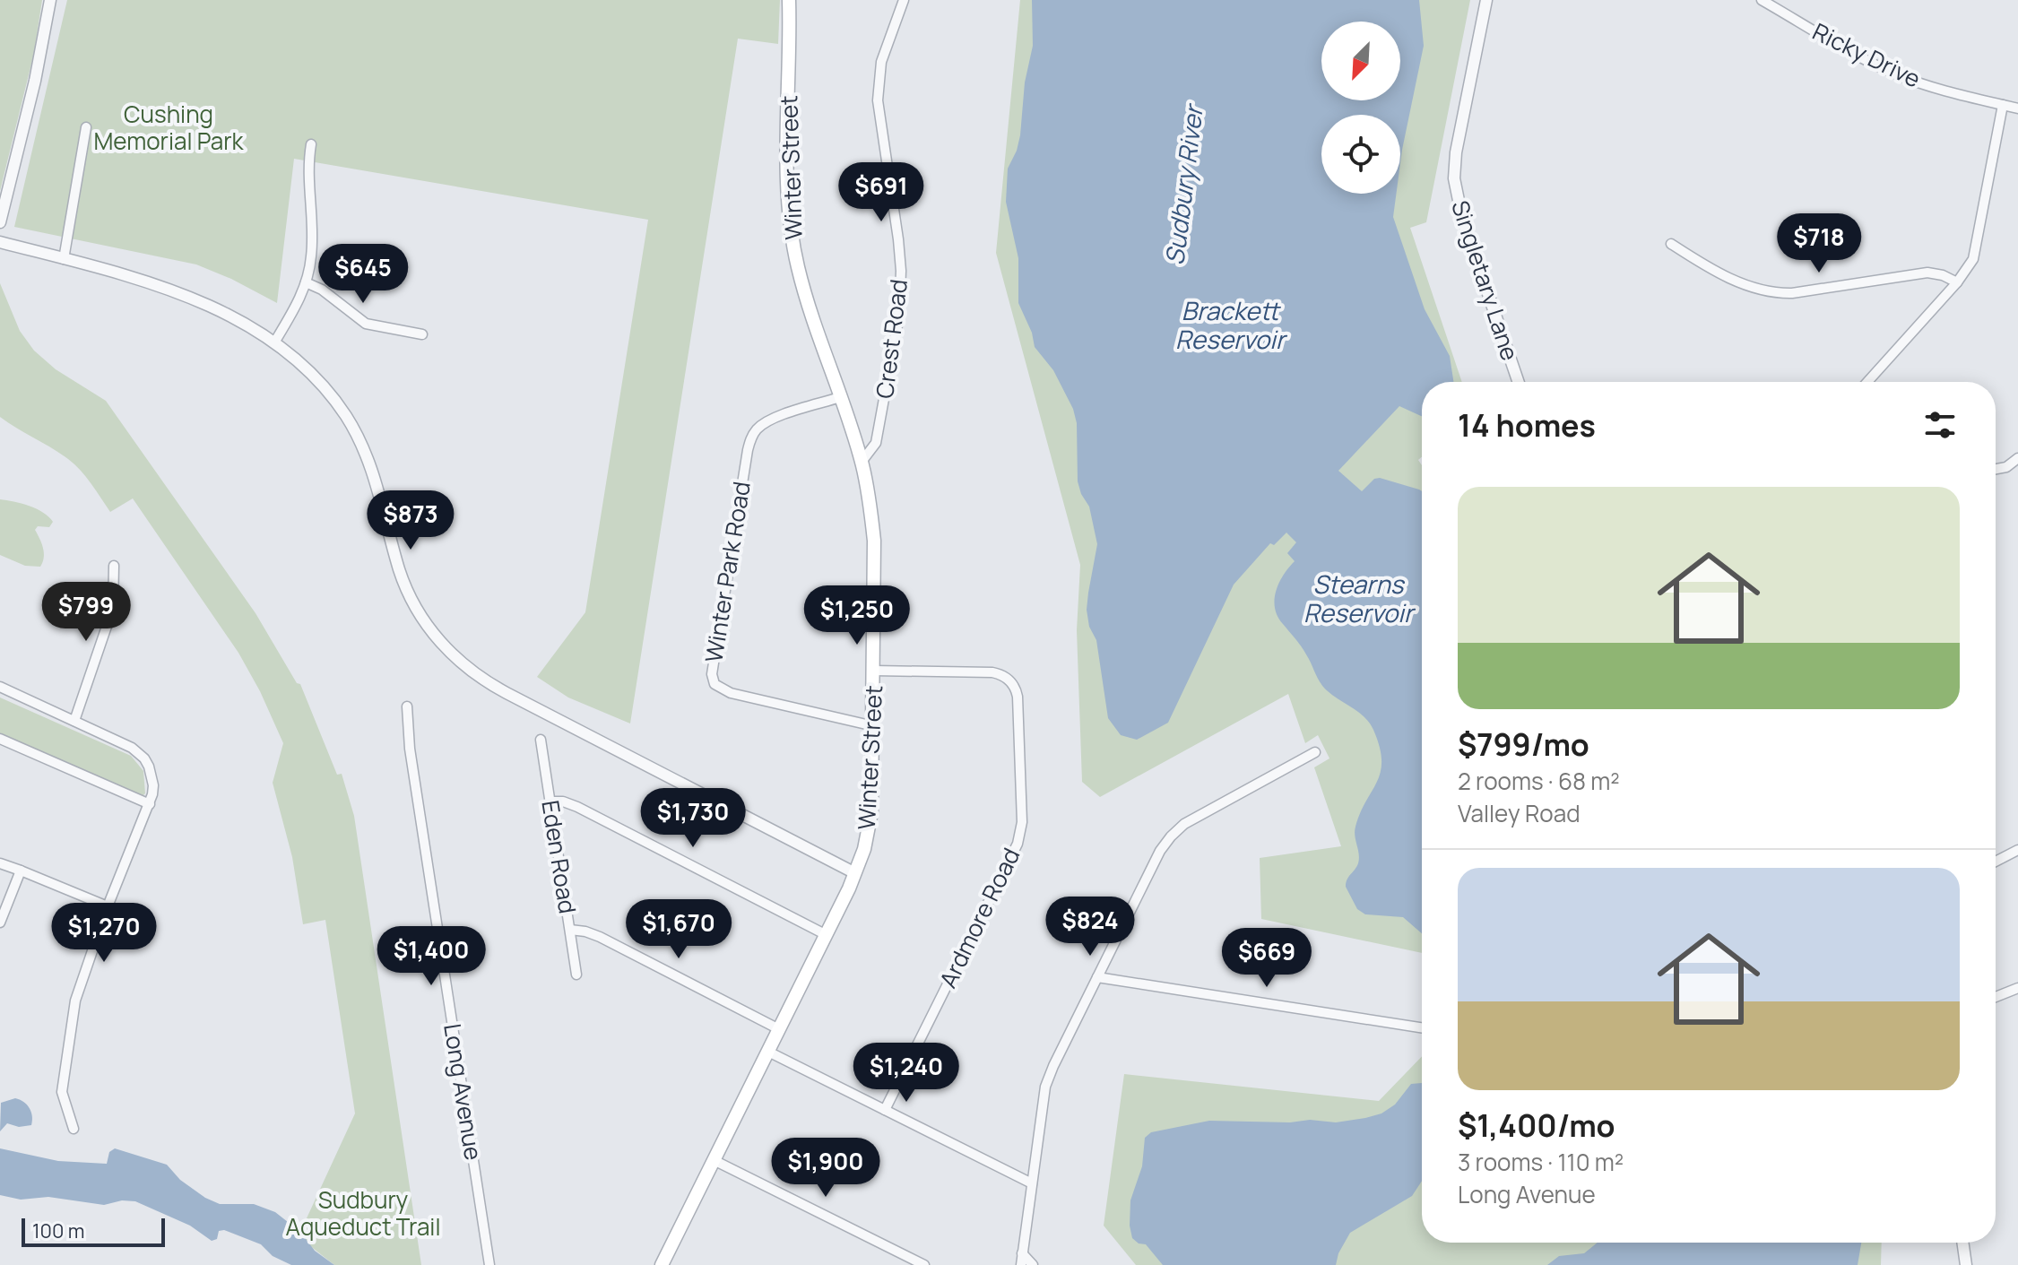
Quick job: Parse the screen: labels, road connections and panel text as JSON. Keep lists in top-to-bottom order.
{
  "streets": {
    "main road": ["Winter Street"],
    "street": [
      "Ricky Drive",
      "Singletary Lane",
      "Crest Road",
      "Winter Park Road",
      "Eden Road",
      "Ardmore Road",
      "Long Avenue"
    ]
  },
  "crossings": [
    ["Winter Street", "Crest Road"],
    ["Winter Street", "Winter Park Road"],
    ["Winter Street", "Ardmore Road"]
  ],
  "water": ["Sudbury River", "Brackett Reservoir", "Stearns Reservoir"],
  "parks": ["Cushing Memorial Park", "Sudbury Aqueduct Trail"],
  "scale_bar": "100 m",
  "north": "bottom left",
  "page": {
    "price": [
      "$691",
      "$718",
      "$645",
      "$873",
      "$799",
      "$1,250",
      "$1,730",
      "$824",
      "$1,670",
      "$1,270",
      "$1,400",
      "$669",
      "$1,240",
      "$1,900"
    ],
    "heading": "14 homes",
    "list": [
      {
        "name": "$799/mo",
        "note": "2 rooms · 68 m² · Valley Road"
      },
      {
        "name": "$1,400/mo",
        "note": "3 rooms · 110 m² · Long Avenue"
      }
    ],
    "scale": "100 m"
  }
}
